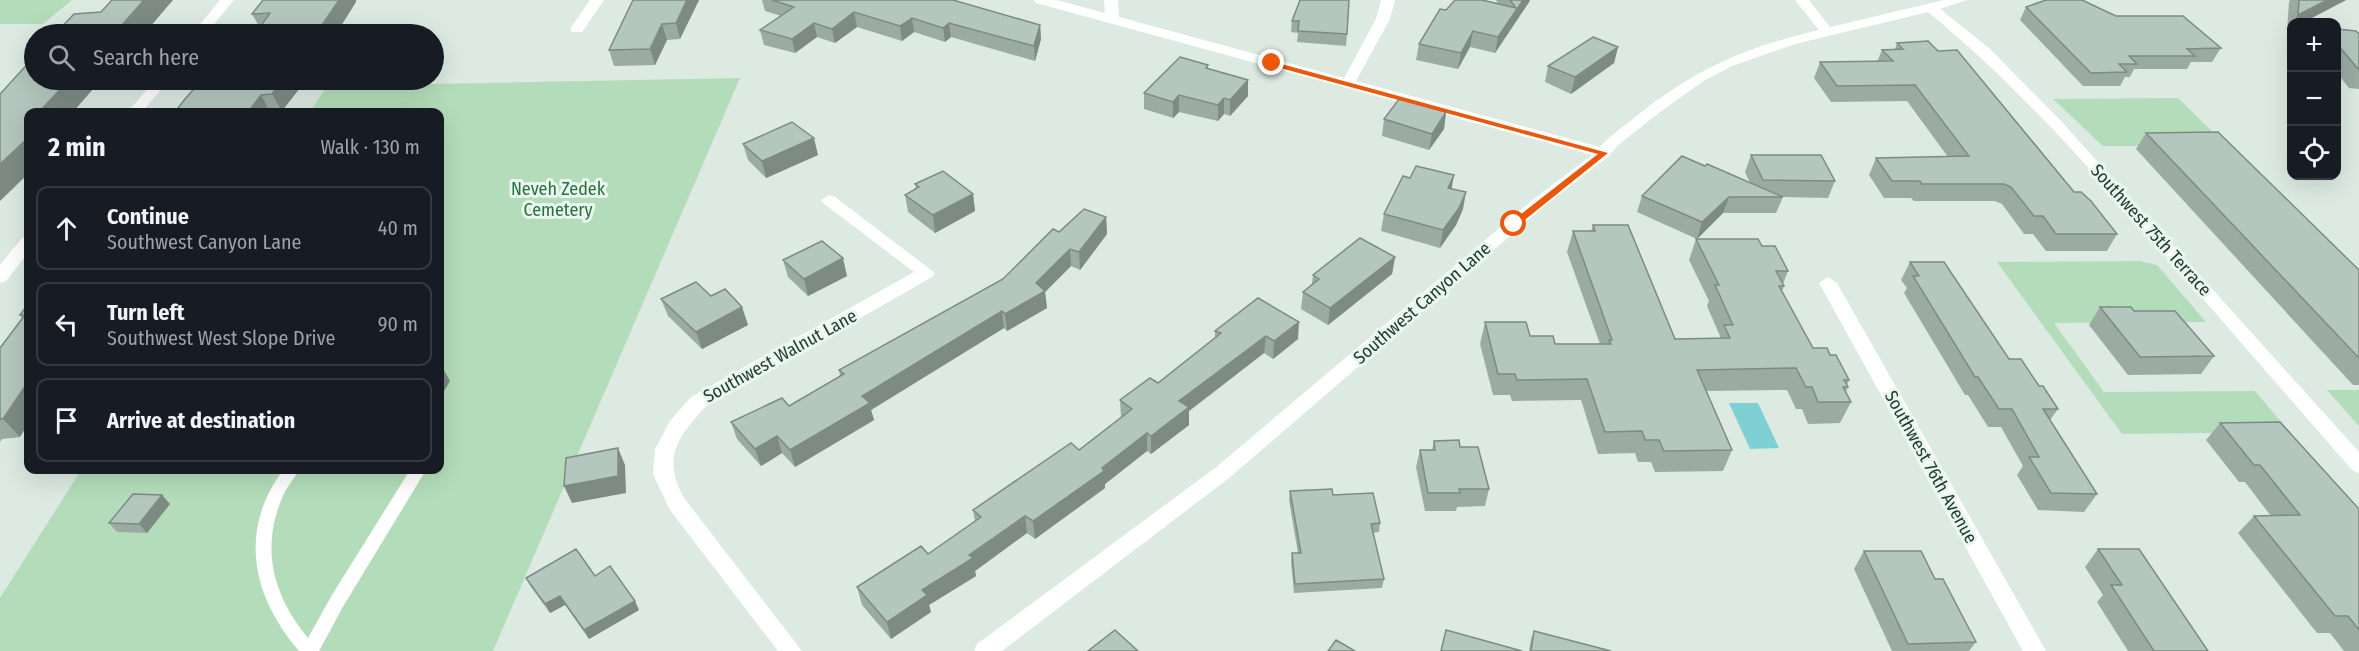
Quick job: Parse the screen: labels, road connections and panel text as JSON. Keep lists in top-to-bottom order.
{
  "streets": {
    "street": [
      "Southwest 75th Terrace",
      "Southwest Canyon Lane",
      "Southwest Walnut Lane",
      "Southwest 76th Avenue"
    ]
  },
  "crossings": [
    ["Southwest 75th Terrace", "Southwest Canyon Lane"]
  ],
  "parks": ["Neveh Zedek Cemetery"],
  "page": {
    "map_buttons": ["+", "−"],
    "search": "Search here",
    "heading": ["2 min", "Walk · 130 m"],
    "list": [
      ["Continue", "Southwest Canyon Lane", "40 m"],
      ["Turn left", "Southwest West Slope Drive", "90 m"],
      "Arrive at destination"
    ]
  }
}
